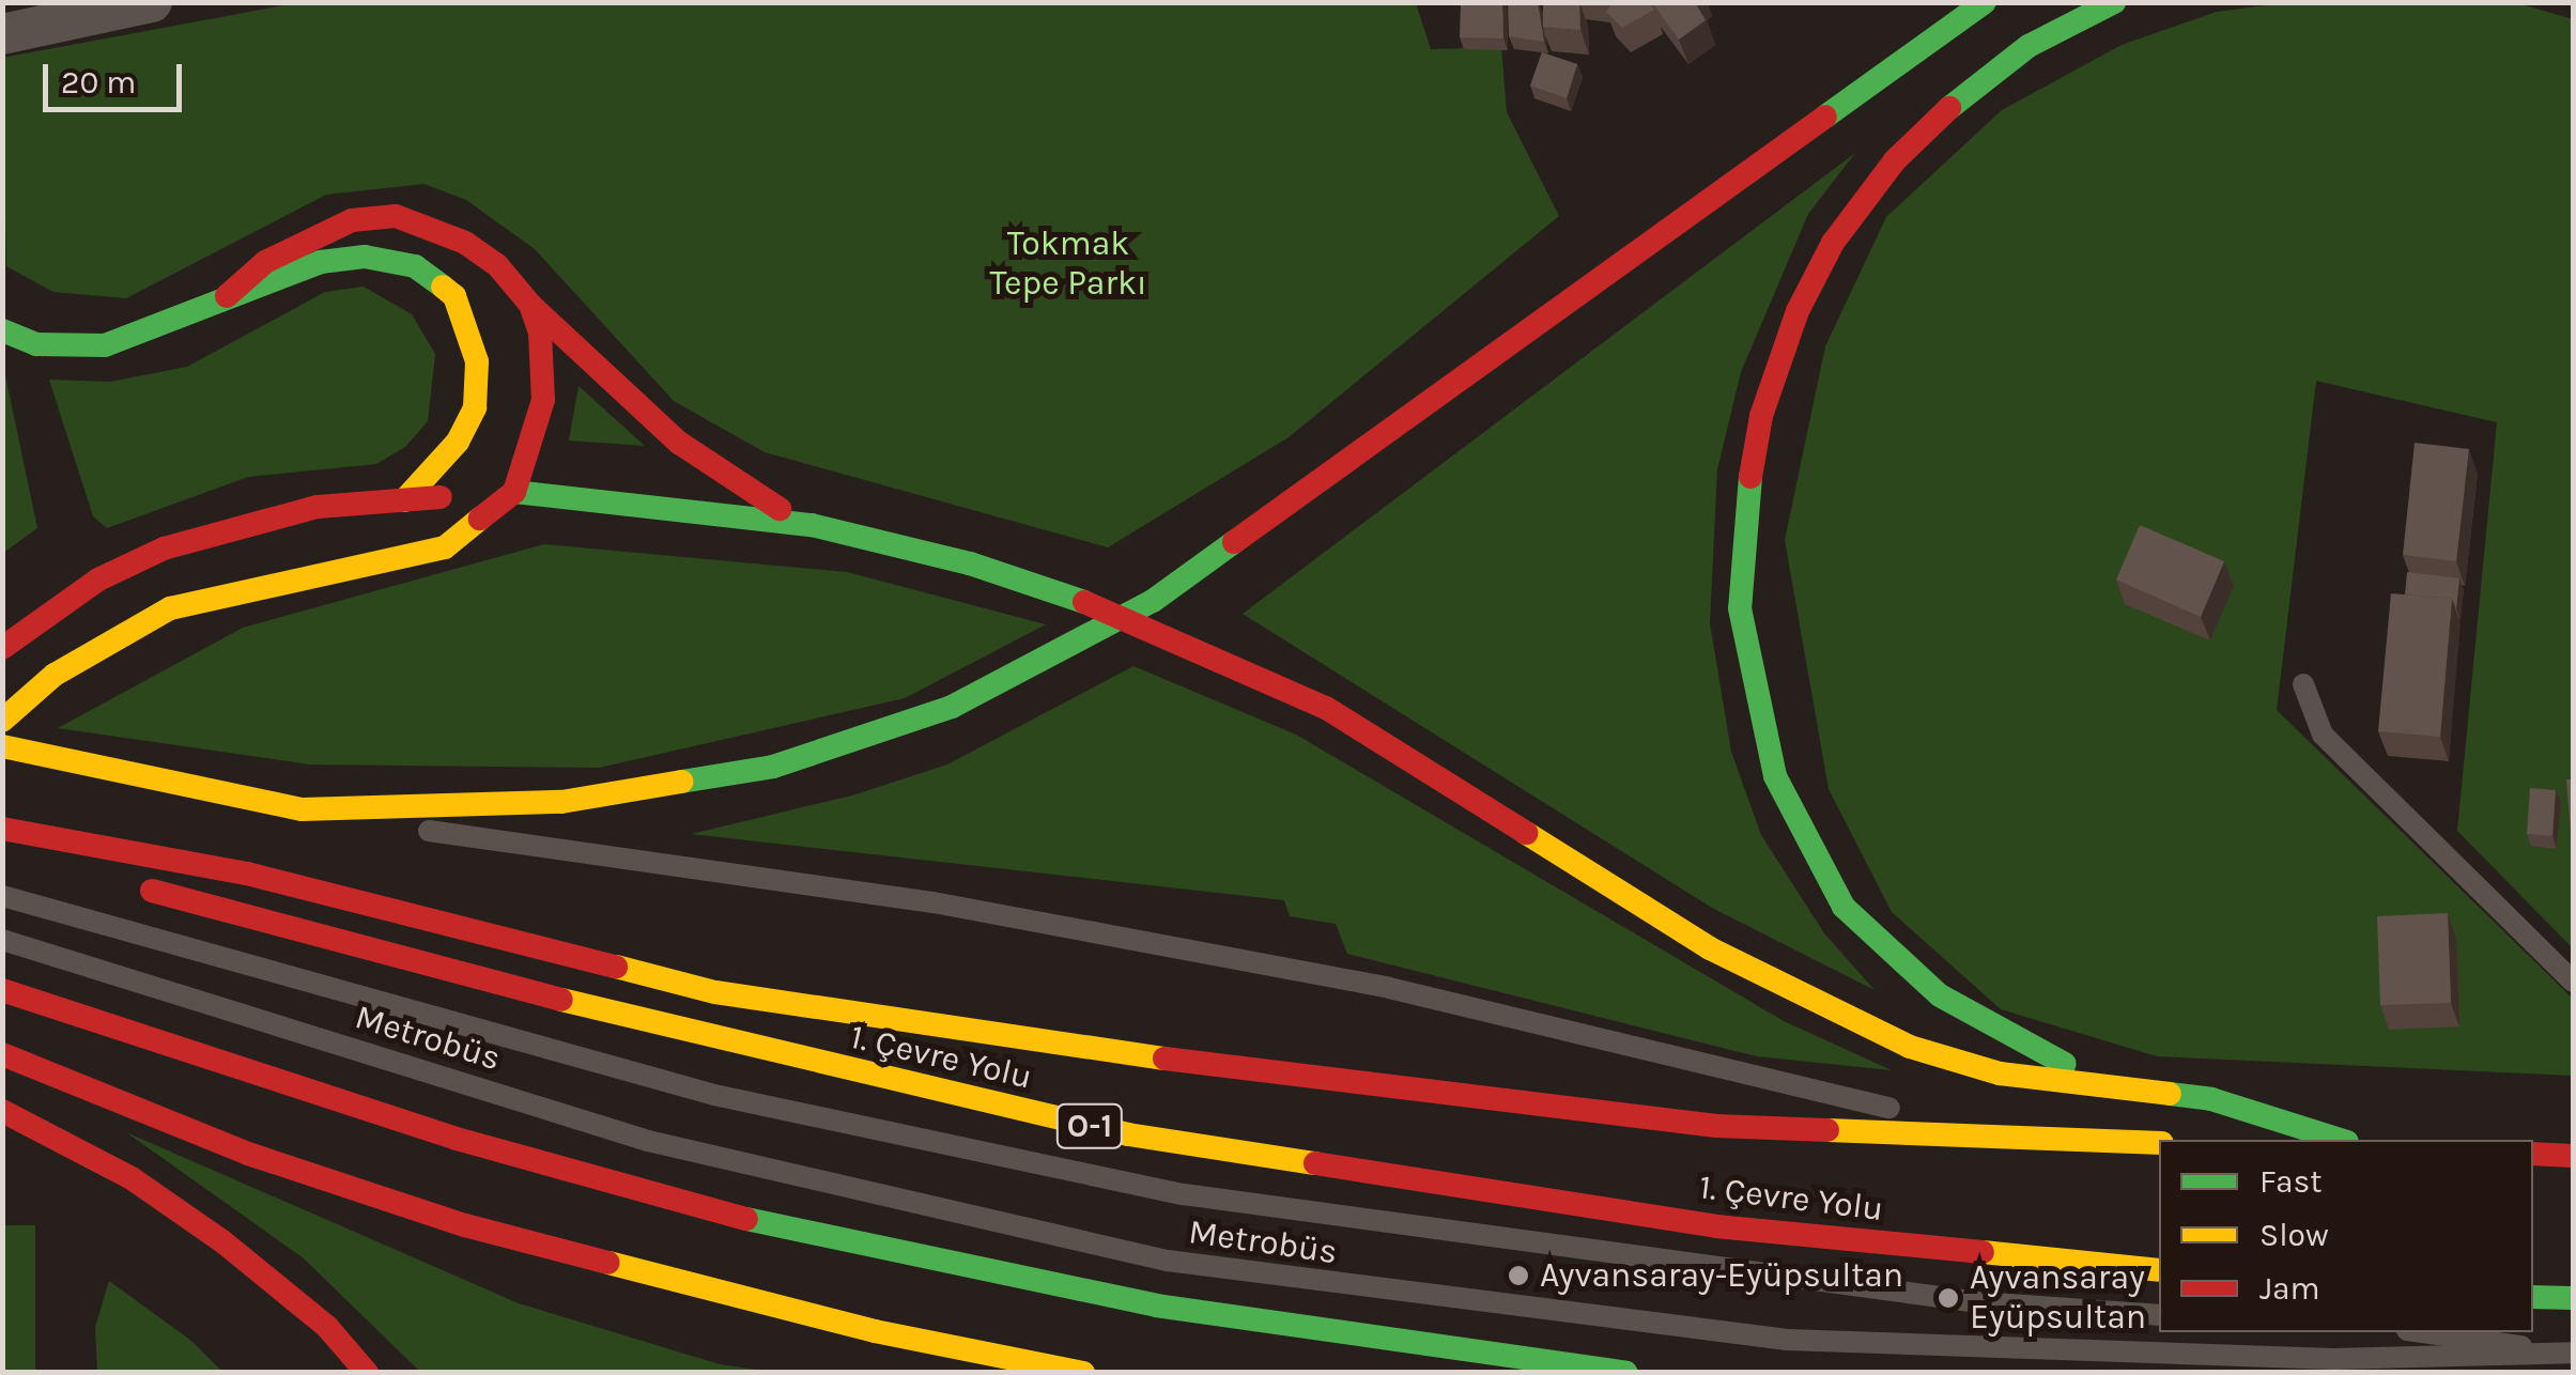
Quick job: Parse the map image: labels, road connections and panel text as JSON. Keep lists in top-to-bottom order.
{
  "streets": {
    "main road": ["1. Çevre Yolu", "O-1"],
    "lane": ["Metrobüs"]
  },
  "crossings": [
    ["1. Çevre Yolu", "O-1"]
  ],
  "parks": ["Tokmak Tepe Parkı"],
  "places": ["Ayvansaray-Eyüpsultan", "Ayvansaray Eyüpsultan"],
  "legend": ["Fast", "Slow", "Jam"],
  "scale_bar": "20 m"
}
